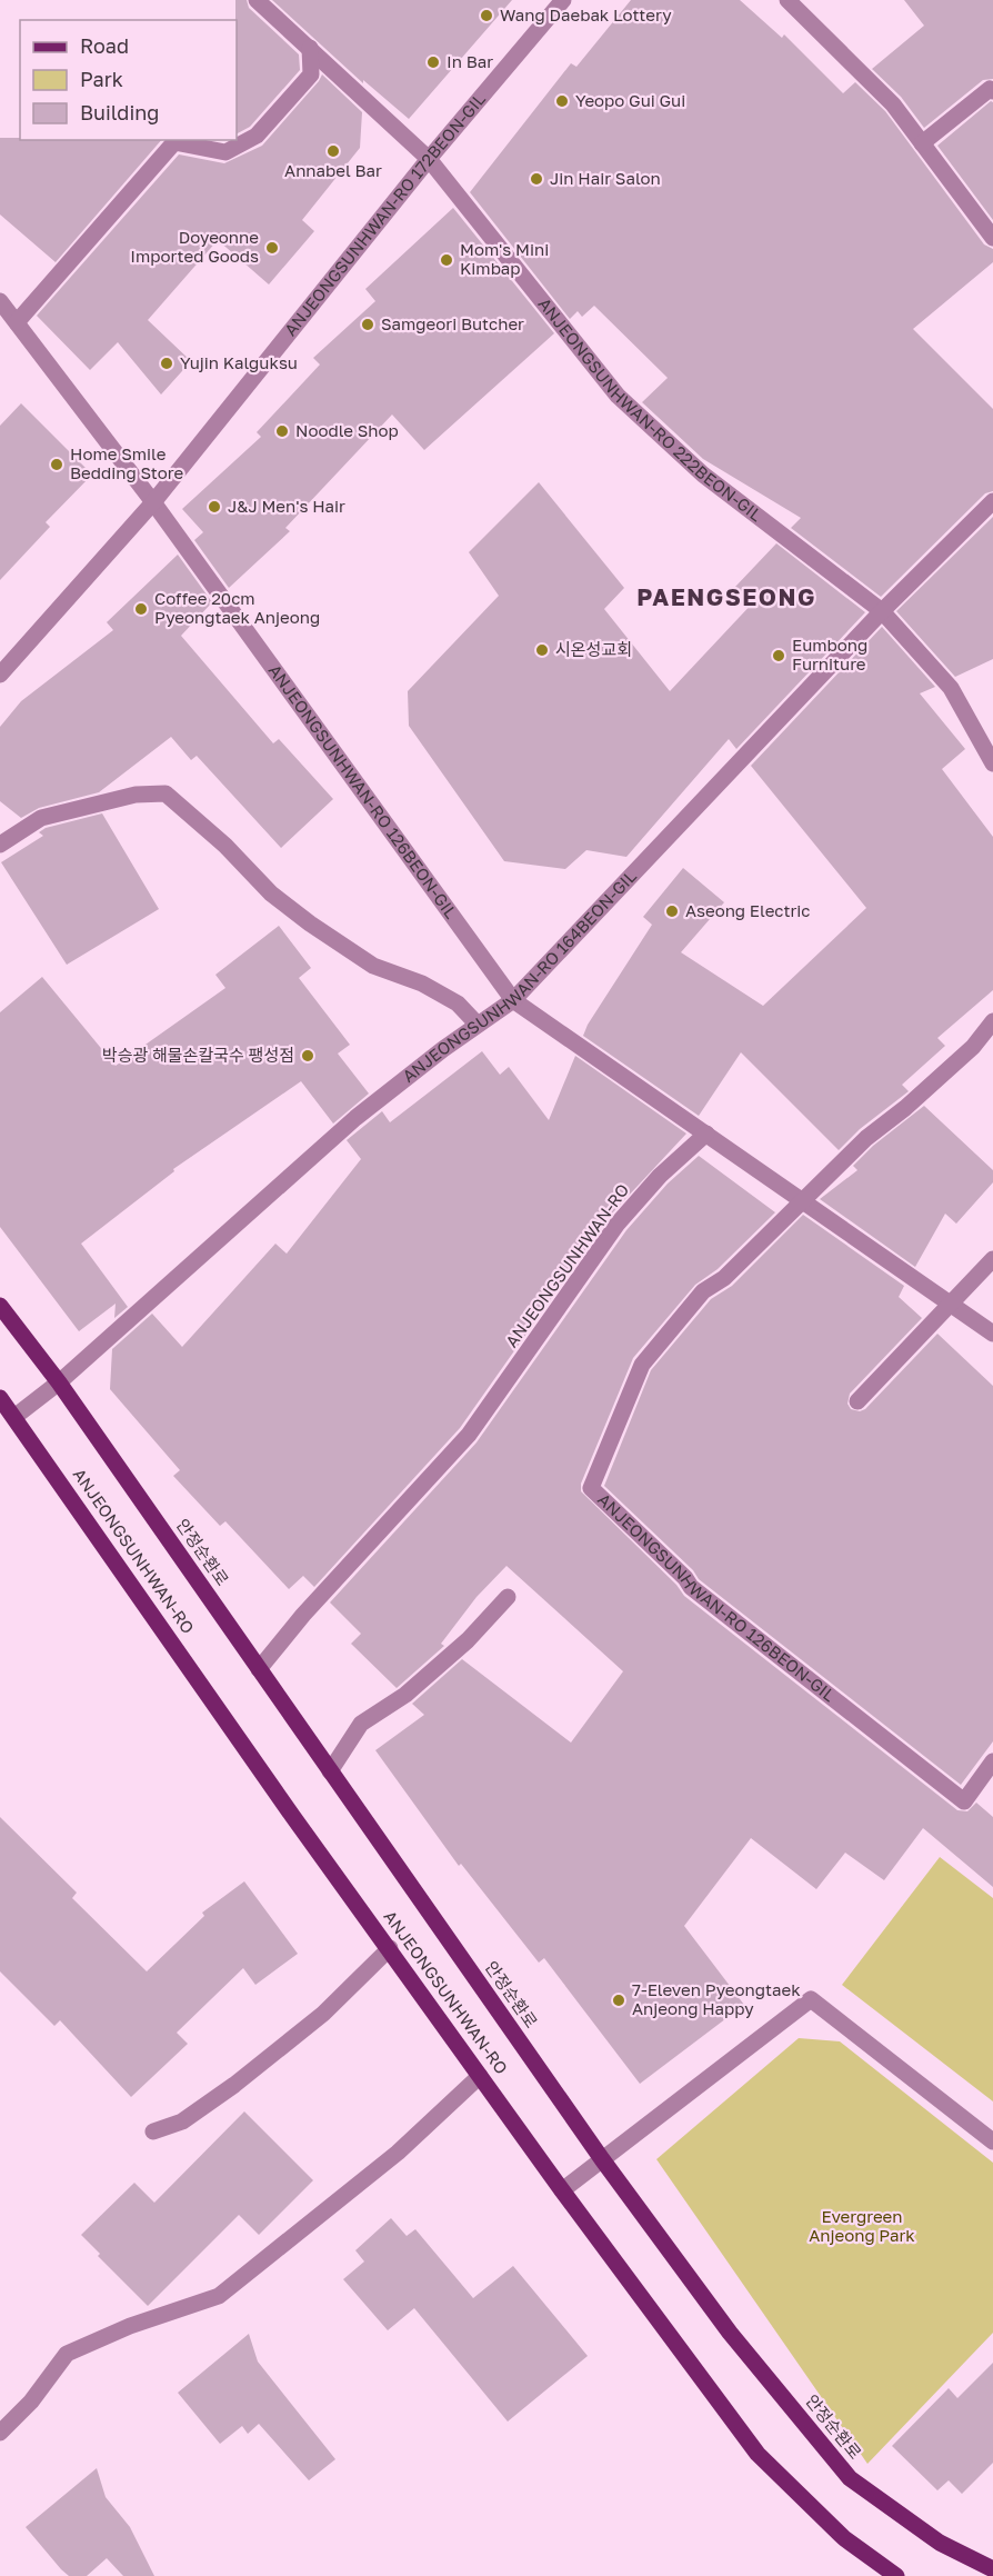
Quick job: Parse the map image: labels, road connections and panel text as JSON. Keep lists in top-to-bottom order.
{
  "streets": {
    "main road": ["ANJEONGSUNHWAN-RO", "안정순환로"],
    "street": [
      "ANJEONGSUNHWAN-RO 172BEON-GIL",
      "ANJEONGSUNHWAN-RO 222BEON-GIL",
      "ANJEONGSUNHWAN-RO 126BEON-GIL",
      "ANJEONGSUNHWAN-RO 164BEON-GIL"
    ]
  },
  "crossings": [
    ["ANJEONGSUNHWAN-RO 172BEON-GIL", "ANJEONGSUNHWAN-RO 222BEON-GIL"],
    ["ANJEONGSUNHWAN-RO 172BEON-GIL", "ANJEONGSUNHWAN-RO 126BEON-GIL"],
    ["ANJEONGSUNHWAN-RO 222BEON-GIL", "ANJEONGSUNHWAN-RO 164BEON-GIL"],
    ["ANJEONGSUNHWAN-RO 126BEON-GIL", "ANJEONGSUNHWAN-RO 164BEON-GIL"],
    ["ANJEONGSUNHWAN-RO 126BEON-GIL", "ANJEONGSUNHWAN-RO"],
    ["ANJEONGSUNHWAN-RO 164BEON-GIL", "ANJEONGSUNHWAN-RO"],
    ["ANJEONGSUNHWAN-RO 164BEON-GIL", "안정순환로"],
    ["ANJEONGSUNHWAN-RO", "안정순환로"]
  ],
  "districts": ["PAENGSEONG"],
  "parks": ["Evergreen Anjeong Park"],
  "places": [
    "Wang Daebak Lottery",
    "In Bar",
    "Yeopo Gui Gui",
    "Annabel Bar",
    "Jin Hair Salon",
    "Doyeonne Imported Goods",
    "Mom's Mini Kimbap",
    "Samgeori Butcher",
    "Yujin Kalguksu",
    "Noodle Shop",
    "Home Smile Bedding Store",
    "J&J Men's Hair",
    "Coffee 20cm Pyeongtaek Anjeong",
    "시온성교회",
    "Eumbong Furniture",
    "Aseong Electric",
    "박승광 해물손칼국수 팽성점",
    "7-Eleven Pyeongtaek Anjeong Happy"
  ],
  "legend": ["Road", "Park", "Building"]
}
